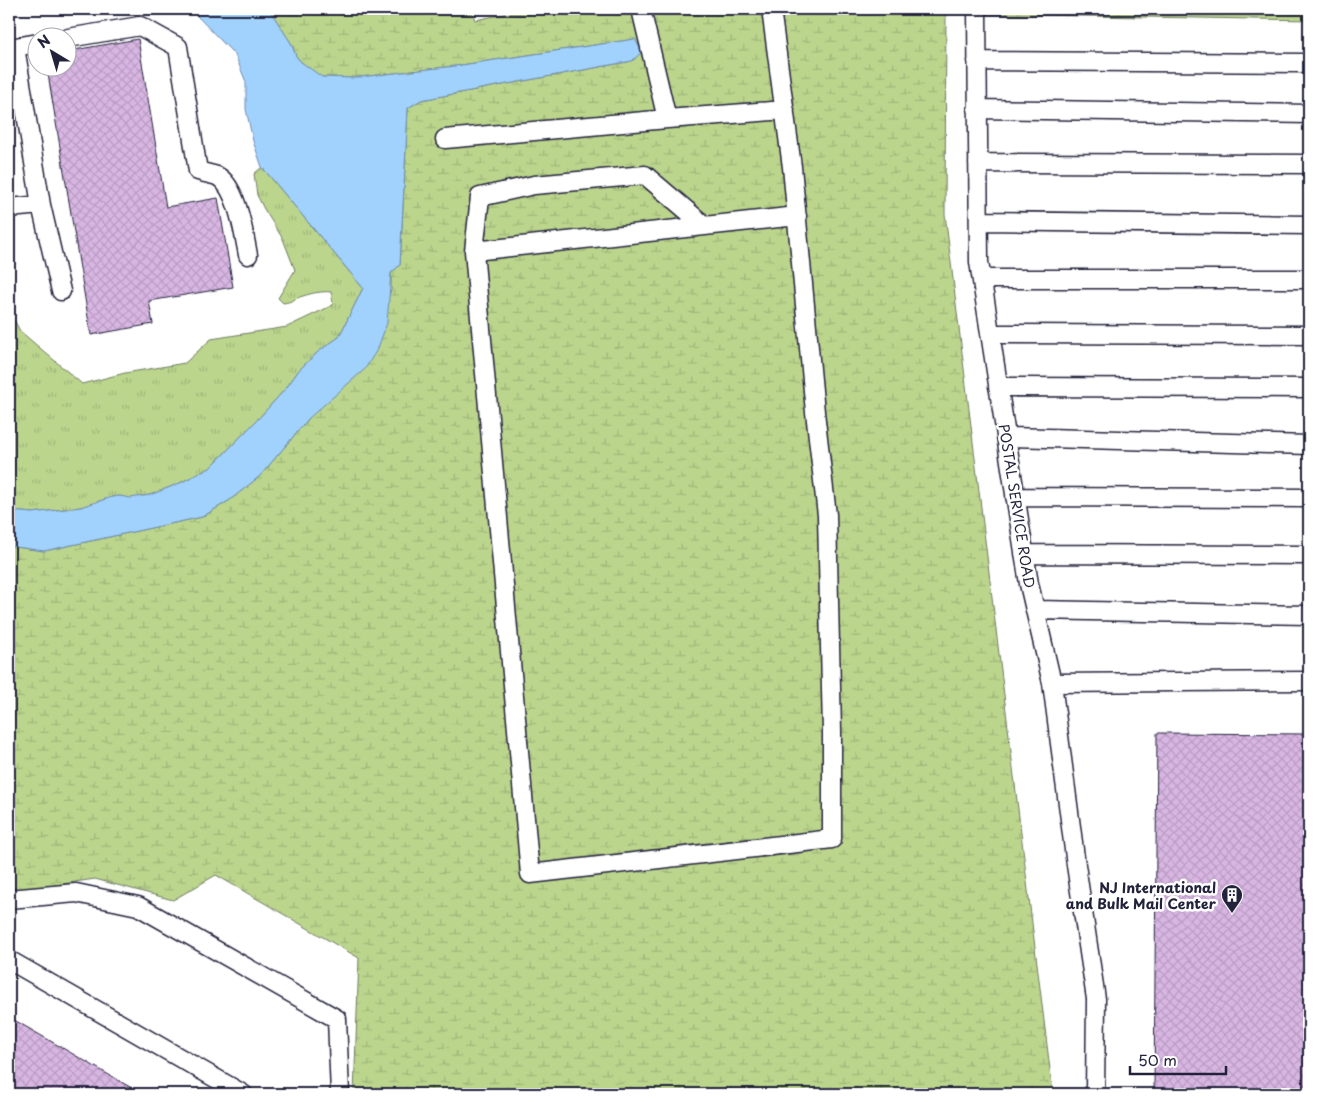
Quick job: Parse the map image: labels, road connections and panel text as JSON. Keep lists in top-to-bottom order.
{
  "streets": {
    "street": ["POSTAL SERVICE ROAD"]
  },
  "places": {
    "building": ["NJ International and Bulk Mail Center"]
  },
  "scale_bar": "50 m",
  "north": "top left"
}
